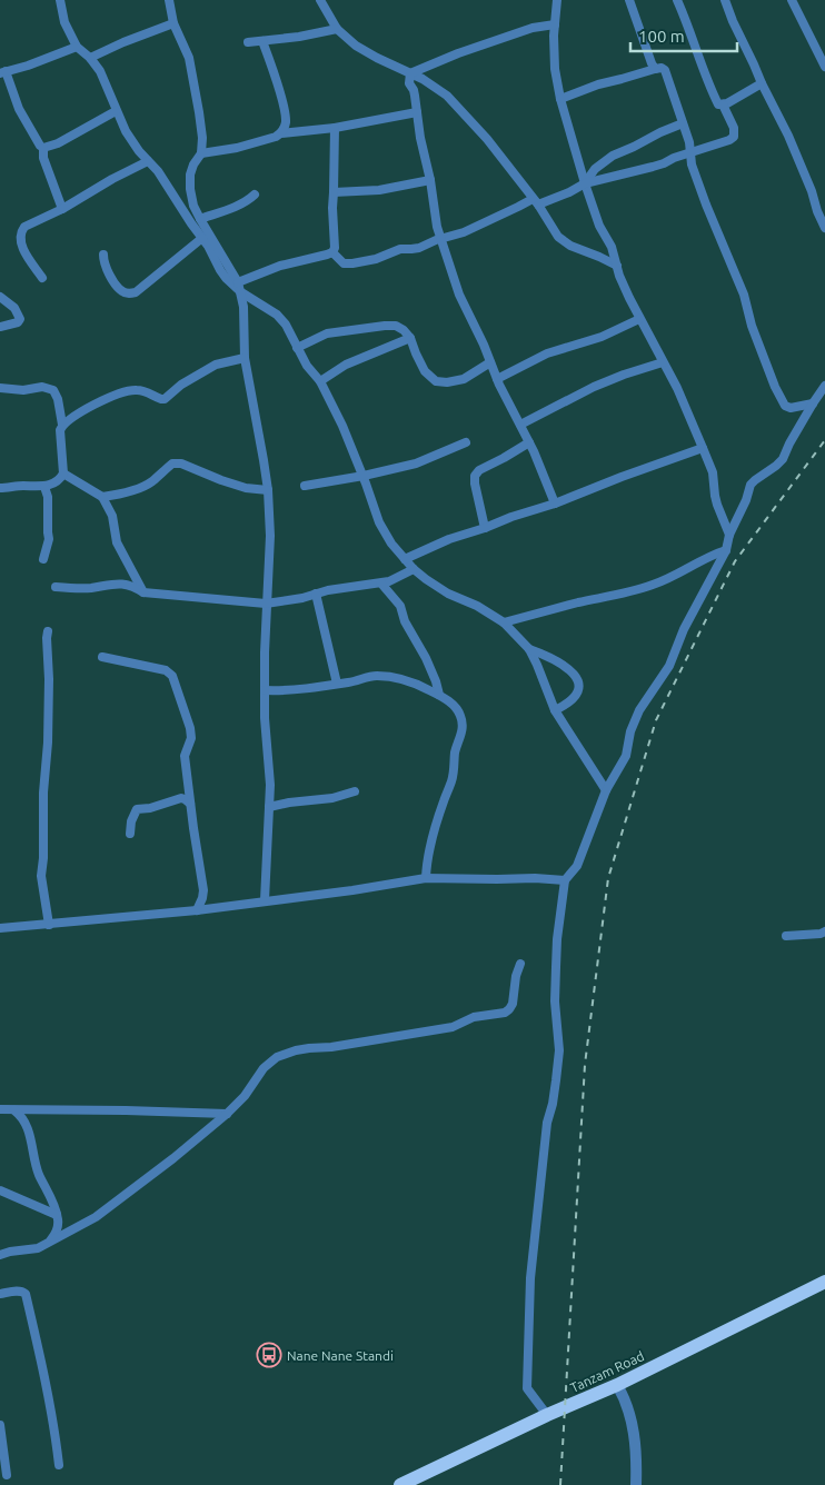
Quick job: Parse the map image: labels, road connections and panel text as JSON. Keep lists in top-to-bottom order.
{
  "streets": {
    "highway": ["Tanzam Road"]
  },
  "places": {
    "bus stop": ["Nane Nane Standi"]
  },
  "scale_bar": "100 m"
}
